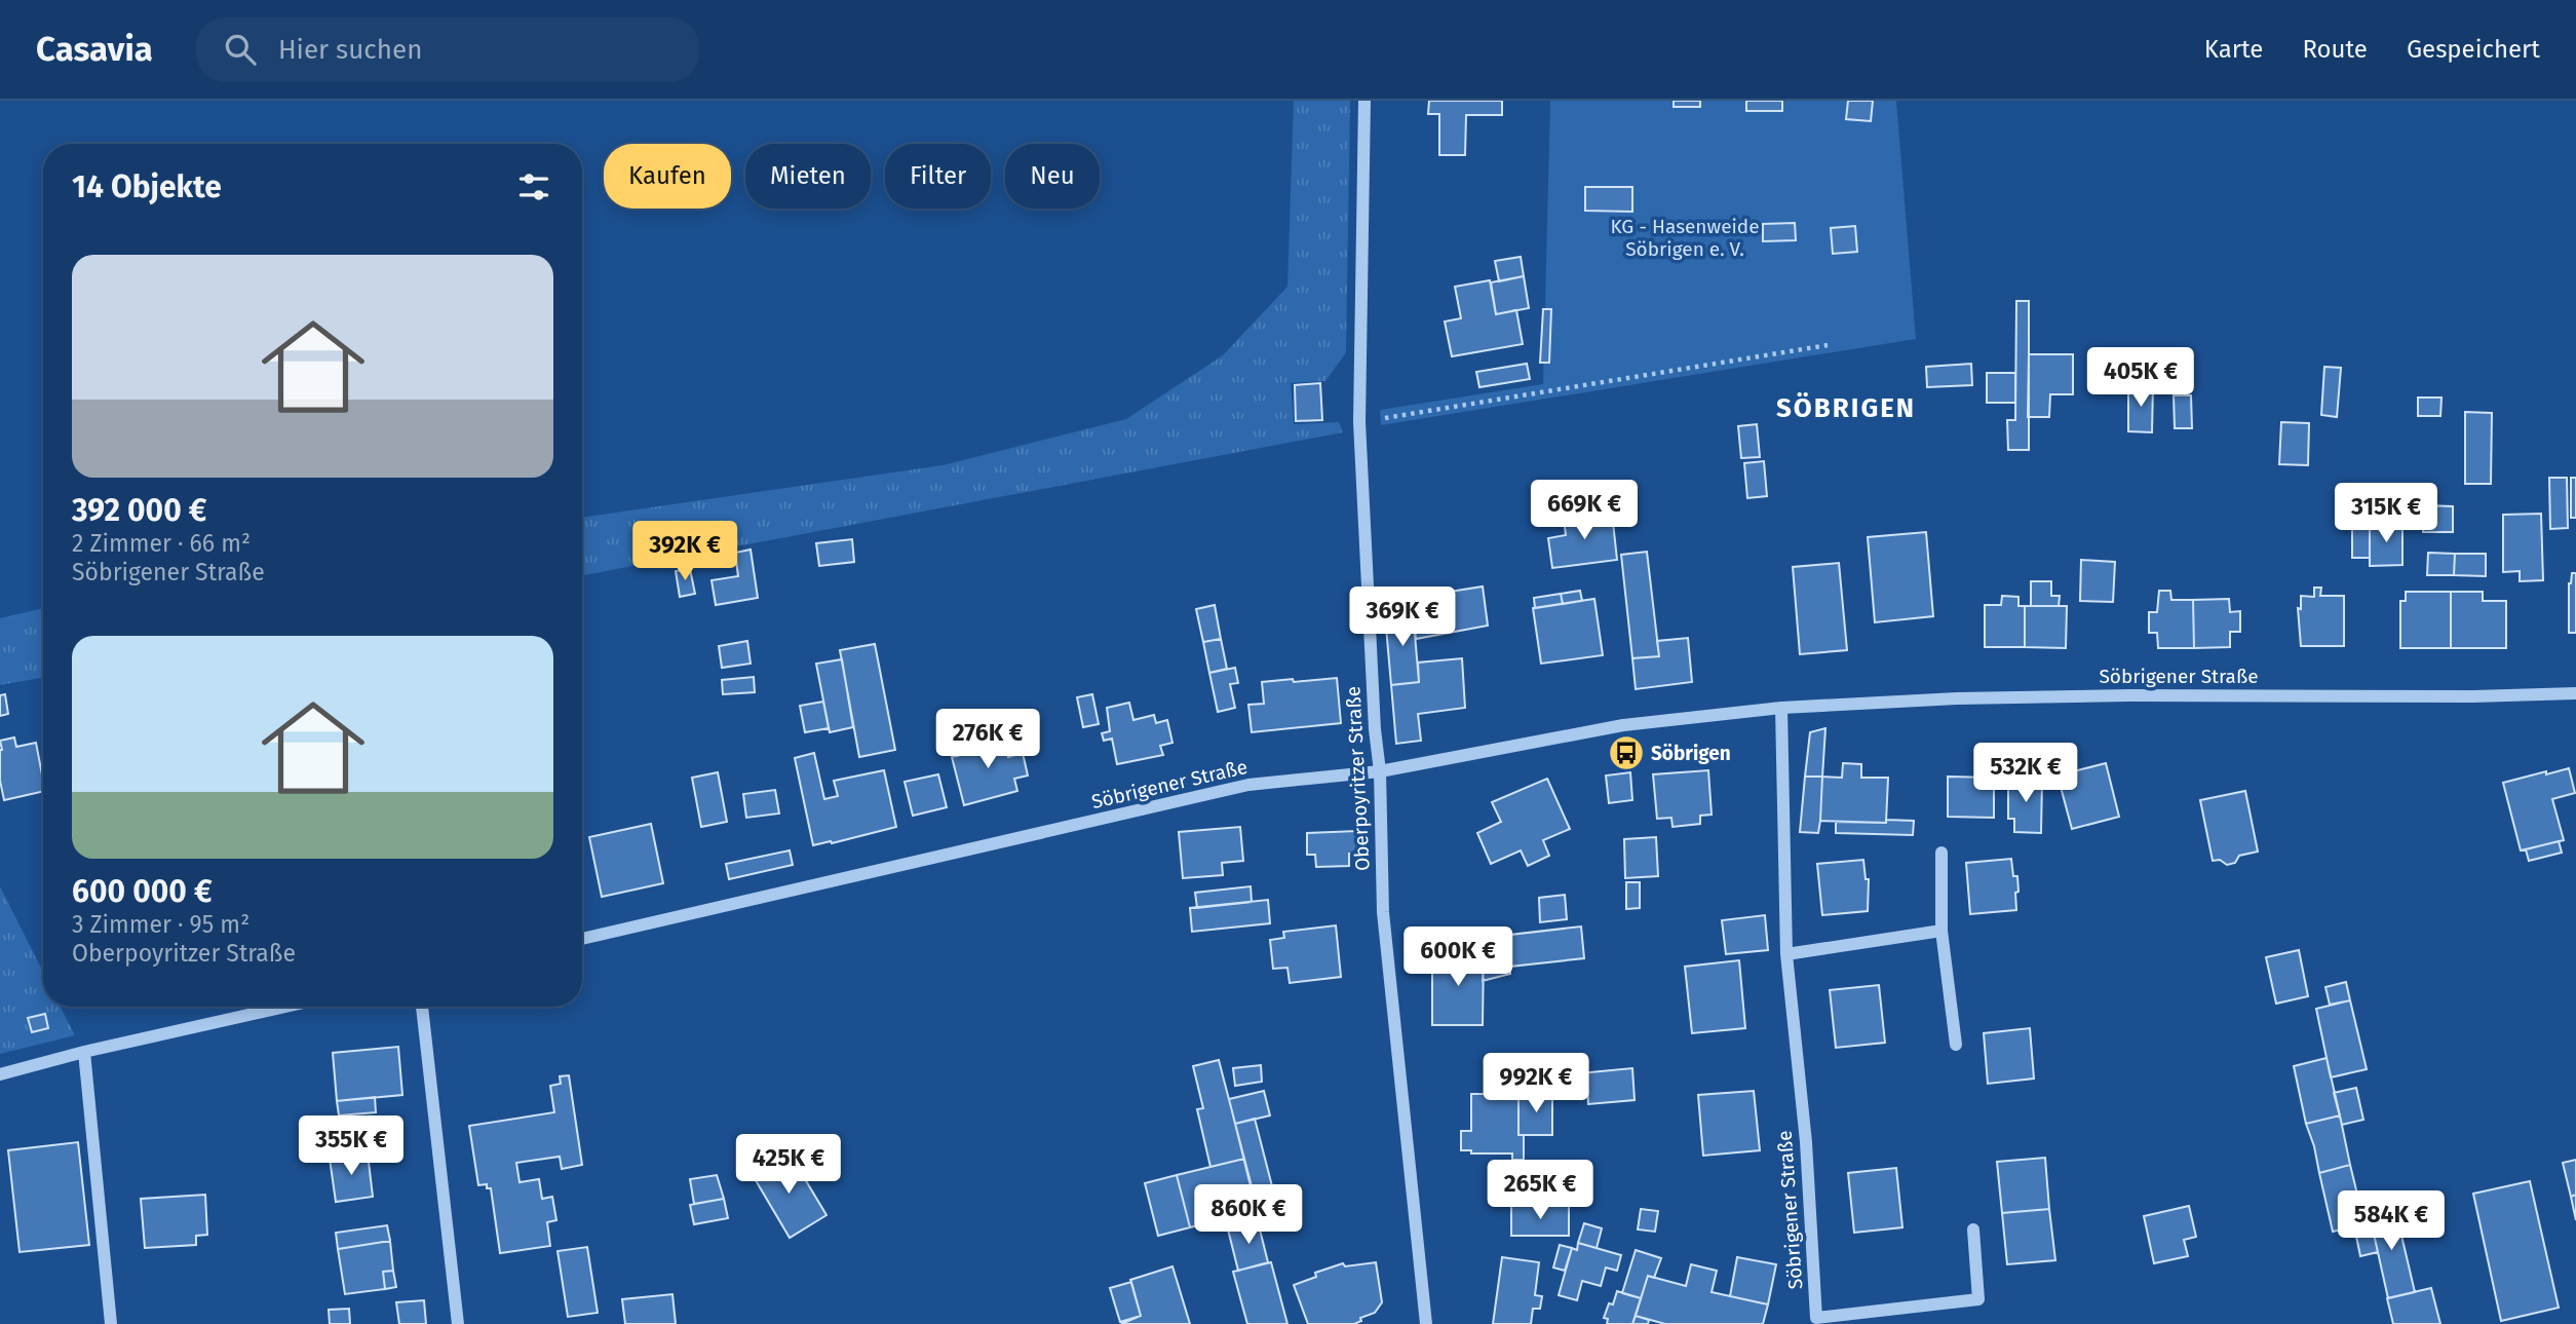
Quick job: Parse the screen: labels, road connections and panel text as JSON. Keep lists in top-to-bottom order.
{
  "streets": {
    "street": ["Söbrigener Straße", "Oberpoyritzer Straße"]
  },
  "crossings": [
    ["Söbrigener Straße", "Oberpoyritzer Straße"]
  ],
  "districts": ["SÖBRIGEN"],
  "parks": ["KG - Hasenweide Söbrigen e. V."],
  "places": {
    "bus stop": ["Söbrigen"]
  },
  "page": {
    "header": "Casavia",
    "search": "Hier suchen",
    "nav": ["Karte", "Route", "Gespeichert"],
    "chip": [
      "Kaufen",
      "Mieten",
      "Filter",
      "Neu"
    ],
    "heading": "14 Objekte",
    "list": [
      {
        "name": "392 000 €",
        "note": "2 Zimmer · 66 m² · Söbrigener Straße"
      },
      {
        "name": "600 000 €",
        "note": "3 Zimmer · 95 m² · Oberpoyritzer Straße"
      }
    ],
    "price": [
      "405K €",
      "669K €",
      "315K €",
      "392K €",
      "369K €",
      "276K €",
      "532K €",
      "600K €",
      "992K €",
      "355K €",
      "425K €",
      "265K €",
      "860K €",
      "584K €"
    ]
  }
}
